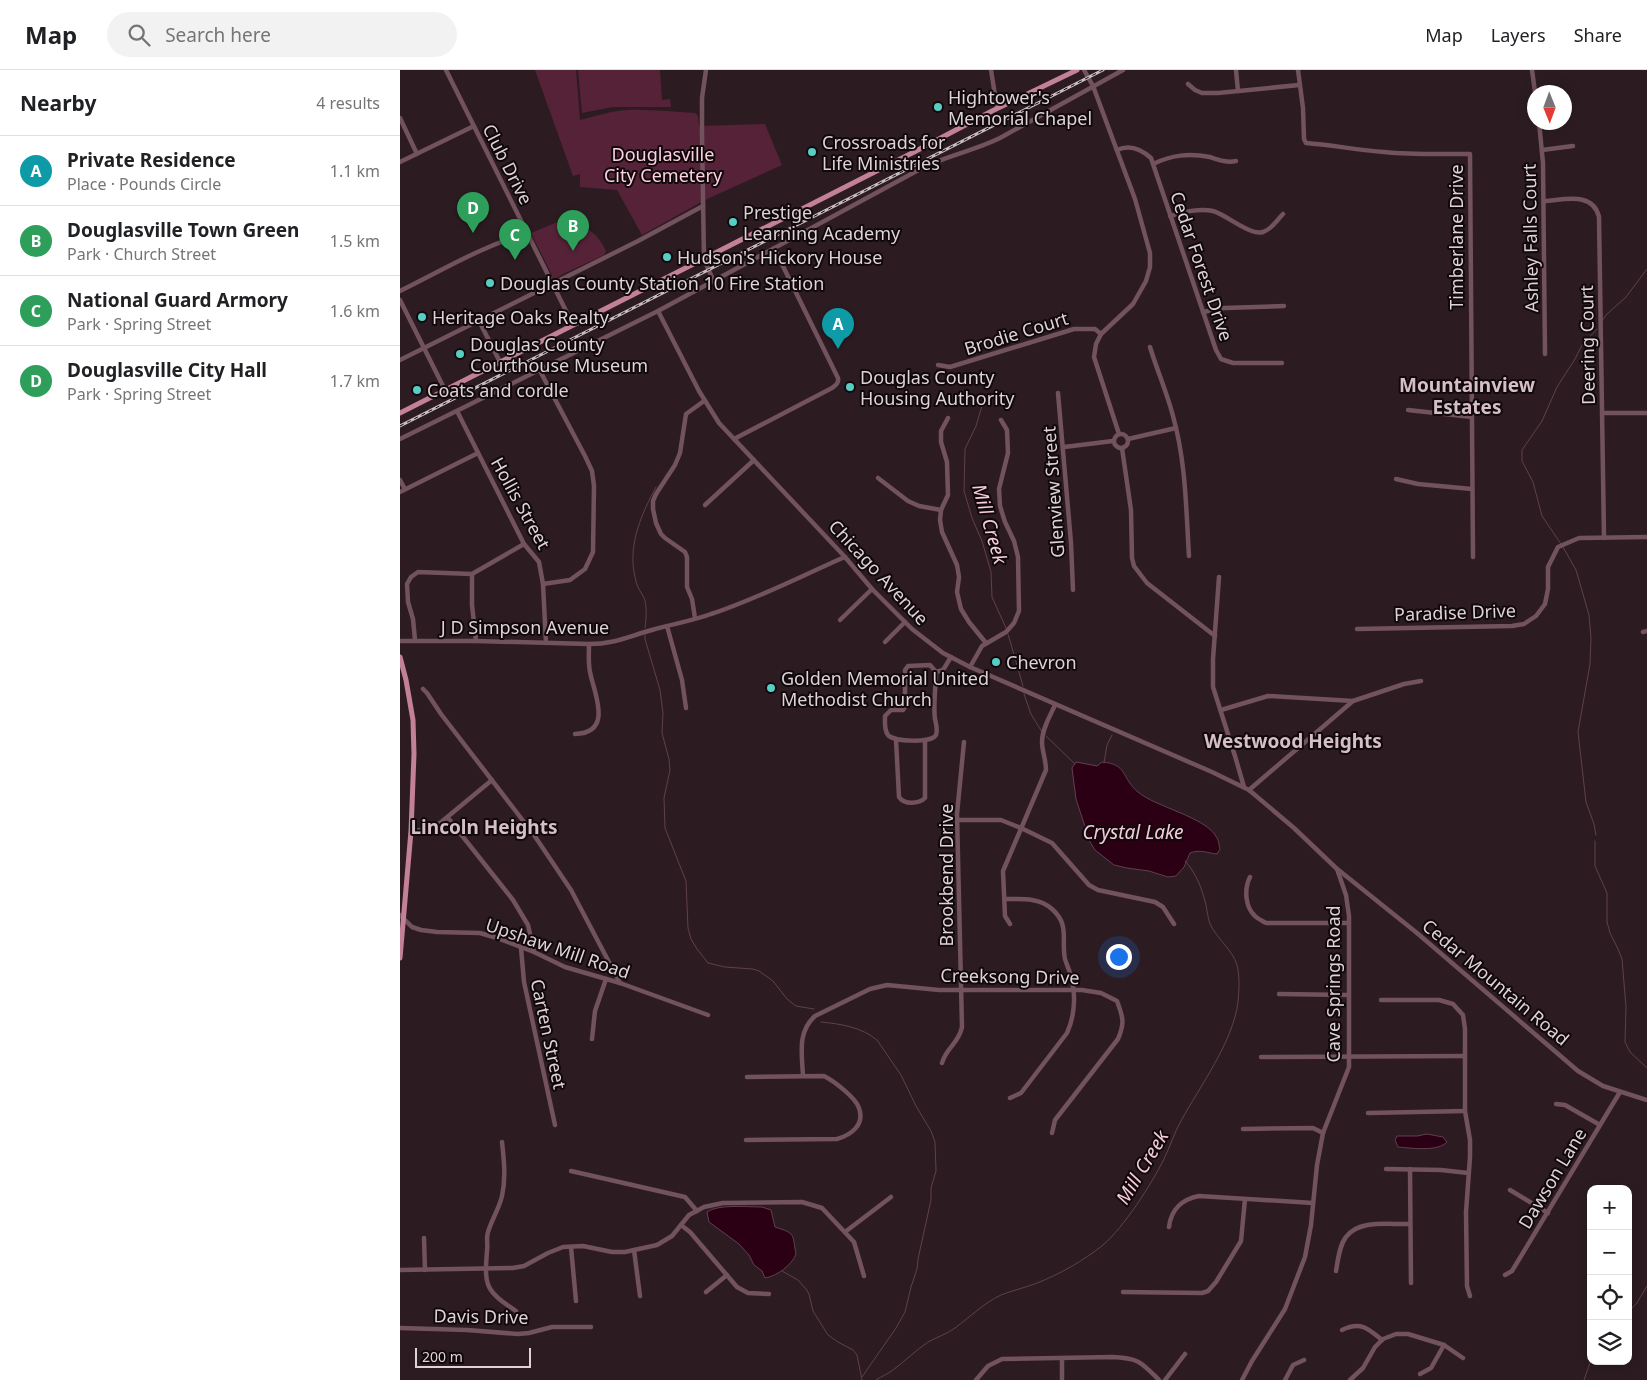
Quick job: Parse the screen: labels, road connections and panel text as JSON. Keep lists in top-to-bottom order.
{
  "streets": {
    "street": [
      "Club Drive",
      "Timberlane Drive",
      "Ashley Falls Court",
      "Cedar Forest Drive",
      "Brodie Court",
      "Deering Court",
      "Glenview Street",
      "Hollis Street",
      "Chicago Avenue",
      "Paradise Drive",
      "J D Simpson Avenue",
      "Brookbend Drive",
      "Upshaw Mill Road",
      "Creeksong Drive",
      "Cedar Mountain Road",
      "Cave Springs Road",
      "Carten Street",
      "Dawson Lane",
      "Davis Drive"
    ]
  },
  "crossings": [
    ["Ashley Falls Court", "Deering Court"],
    ["Deering Court", "Paradise Drive"],
    ["Hollis Street", "J D Simpson Avenue"],
    ["Chicago Avenue", "J D Simpson Avenue"],
    ["Chicago Avenue", "Cedar Mountain Road"],
    ["Chicago Avenue", "Cave Springs Road"],
    ["Brookbend Drive", "Creeksong Drive"],
    ["Upshaw Mill Road", "Carten Street"],
    ["Cedar Mountain Road", "Cave Springs Road"],
    ["Cedar Mountain Road", "Dawson Lane"]
  ],
  "districts": ["Mountainview Estates", "Westwood Heights", "Lincoln Heights"],
  "water": ["Mill Creek", "Crystal Lake"],
  "parks": ["Douglasville City Cemetery"],
  "places": [
    "Hightower's Memorial Chapel",
    "Crossroads for Life Ministries",
    "Prestige Learning Academy",
    "Hudson's Hickory House",
    "Douglas County Station 10 Fire Station",
    "Heritage Oaks Realty",
    "Douglas County Courthouse Museum",
    "Douglas County Housing Authority",
    "Coats and cordle",
    "Chevron",
    "Golden Memorial United Methodist Church"
  ],
  "scale_bar": "200 m",
  "north": "bottom",
  "page": {
    "header": "Map",
    "search": "Search here",
    "nav": ["Map", "Layers", "Share"],
    "heading": ["Nearby", "4 results"],
    "list": [
      {
        "mark": "A",
        "name": "Private Residence",
        "note": "Place · Pounds Circle",
        "value": "1.1 km"
      },
      {
        "mark": "B",
        "name": "Douglasville Town Green",
        "note": "Park · Church Street",
        "value": "1.5 km"
      },
      {
        "mark": "C",
        "name": "National Guard Armory",
        "note": "Park · Spring Street",
        "value": "1.6 km"
      },
      {
        "mark": "D",
        "name": "Douglasville City Hall",
        "note": "Park · Spring Street",
        "value": "1.7 km"
      }
    ],
    "pins": [
      "D",
      "B",
      "C",
      "A"
    ],
    "map_buttons": ["+", "−"],
    "scale": "200 m"
  }
}
